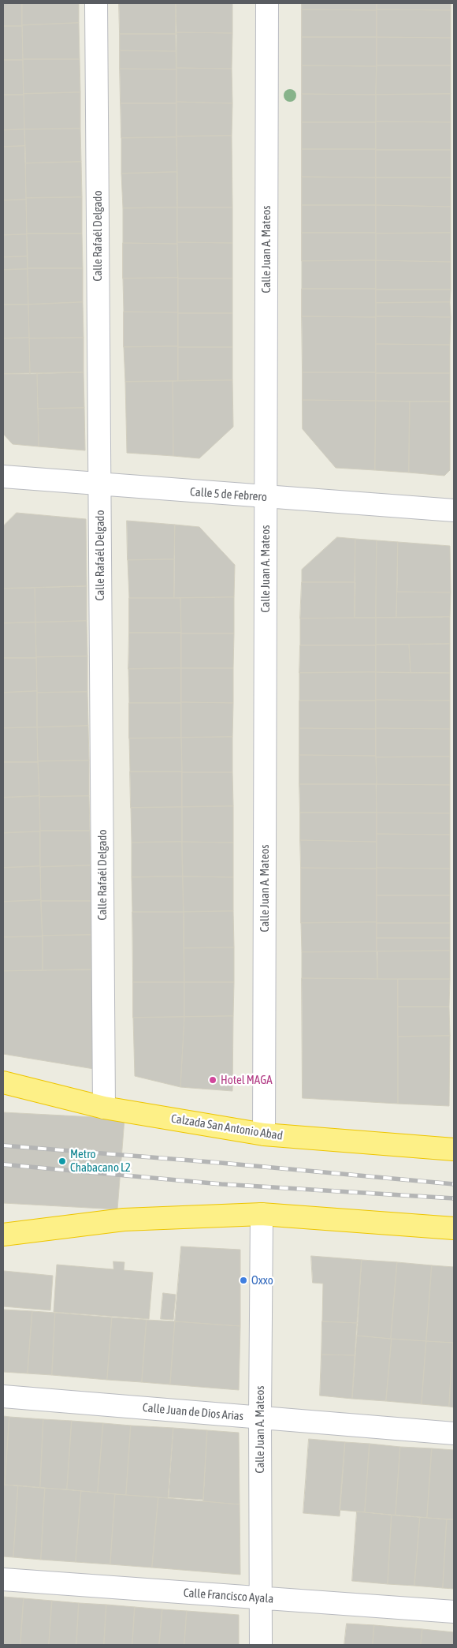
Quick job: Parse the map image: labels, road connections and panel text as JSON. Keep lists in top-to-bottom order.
{
  "streets": {
    "highway": ["Calzada San Antonio Abad"],
    "street": [
      "Calle Rafaél Delgado",
      "Calle Juan A. Mateos",
      "Calle 5 de Febrero",
      "Calle Juan de Dios Arias",
      "Calle Francisco Ayala"
    ]
  },
  "crossings": [
    ["Calle Rafaél Delgado", "Calle 5 de Febrero"],
    ["Calle Rafaél Delgado", "Calzada San Antonio Abad"],
    ["Calle Juan A. Mateos", "Calle 5 de Febrero"],
    ["Calle Juan A. Mateos", "Calzada San Antonio Abad"],
    ["Calle Juan A. Mateos", "Calle Juan de Dios Arias"],
    ["Calle Juan A. Mateos", "Calle Francisco Ayala"]
  ],
  "places": ["Hotel MAGA", "Metro Chabacano L2", "Oxxo"]
}
